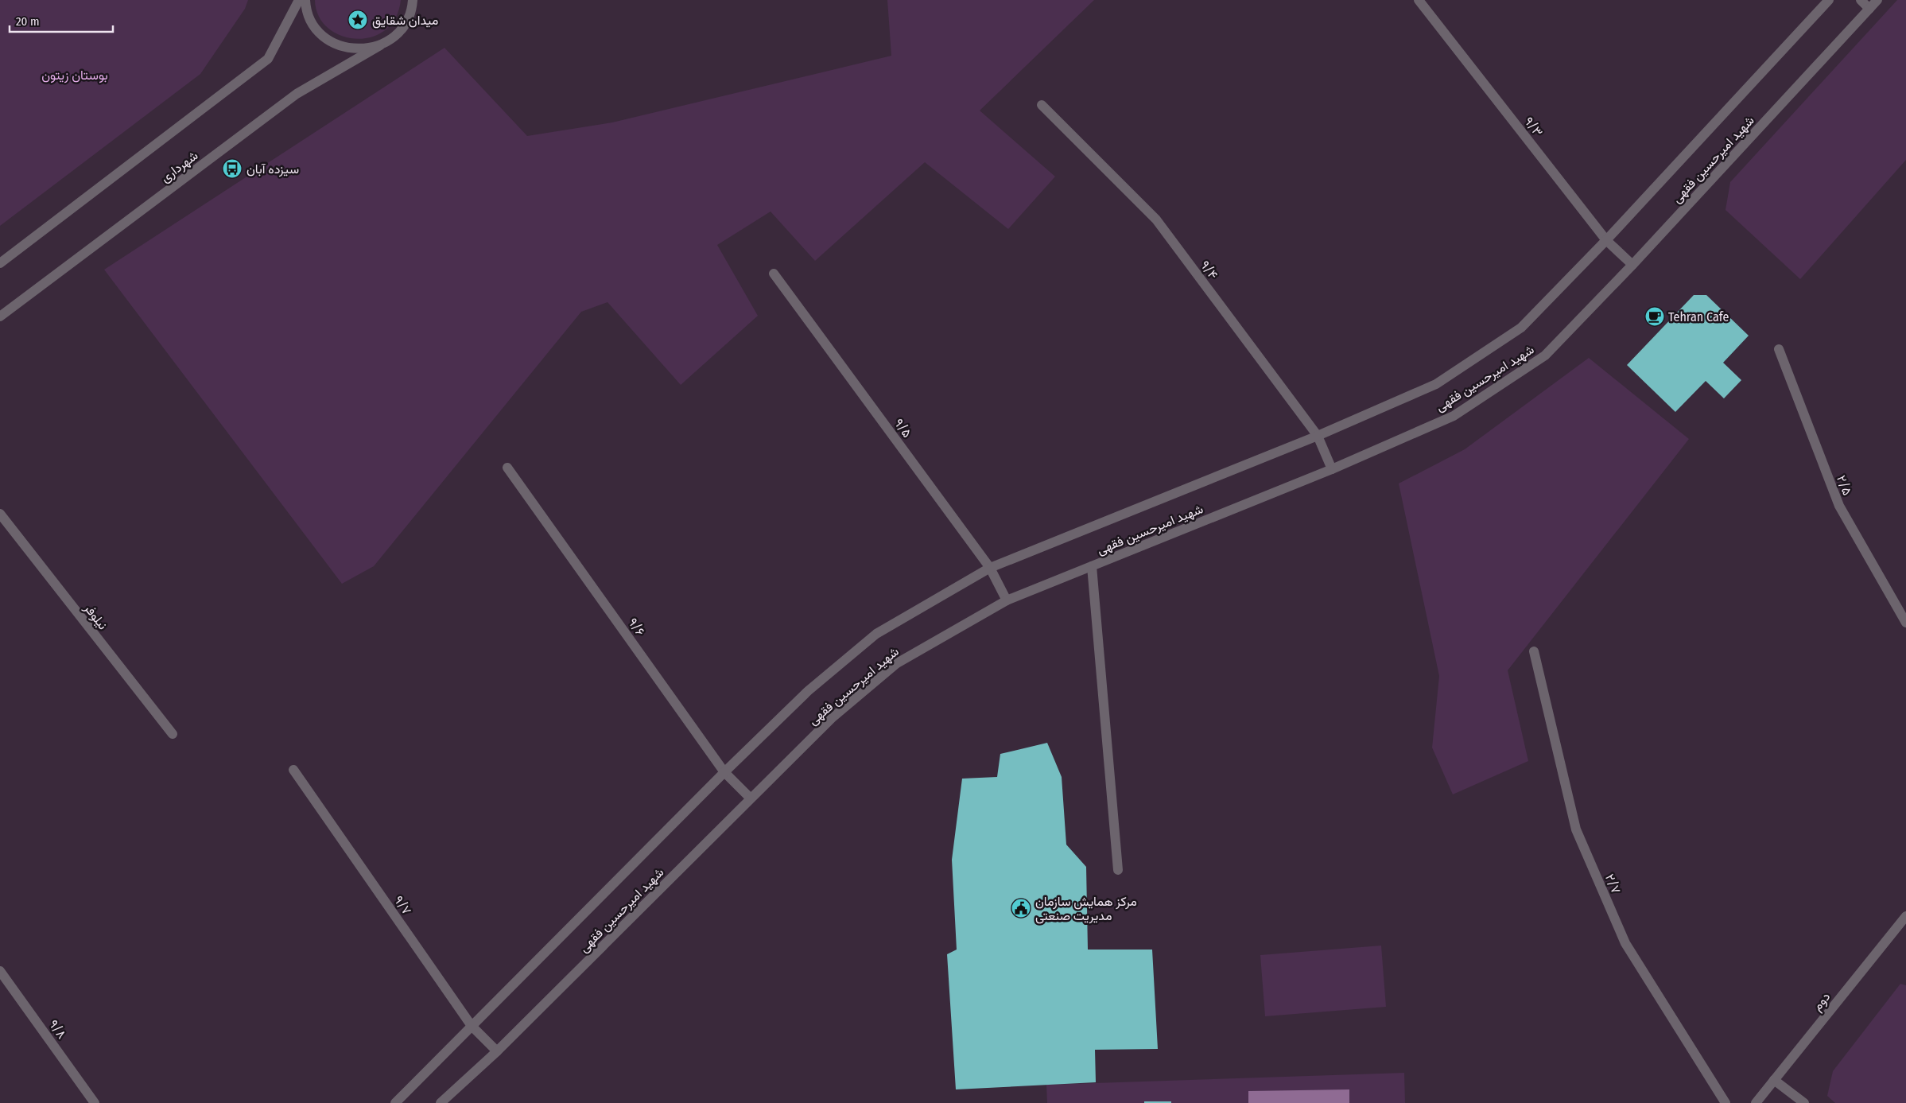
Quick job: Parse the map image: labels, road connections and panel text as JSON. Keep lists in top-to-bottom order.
{
  "streets": {
    "street": [
      "۹/۳",
      "شهید امیرحسین فقهی",
      "شهرداری",
      "۹/۴",
      "۹/۵",
      "۲/۵",
      "نیلوفر",
      "۹/۶",
      "۲/۷",
      "۹/۷",
      "دوم",
      "۹/۸"
    ]
  },
  "crossings": [
    ["۹/۳", "شهید امیرحسین فقهی"],
    ["شهید امیرحسین فقهی", "۹/۴"],
    ["شهید امیرحسین فقهی", "۹/۵"],
    ["شهید امیرحسین فقهی", "۹/۶"],
    ["شهید امیرحسین فقهی", "۹/۷"]
  ],
  "parks": ["بوستان زیتون"],
  "places": {
    "place": ["میدان شقایق"],
    "bus stop": ["سیزده آبان"],
    "cafe": ["Tehran Cafe"],
    "public building": ["مرکز همایش سازمان مدیریت صنعتی"]
  },
  "scale_bar": "20 m"
}
